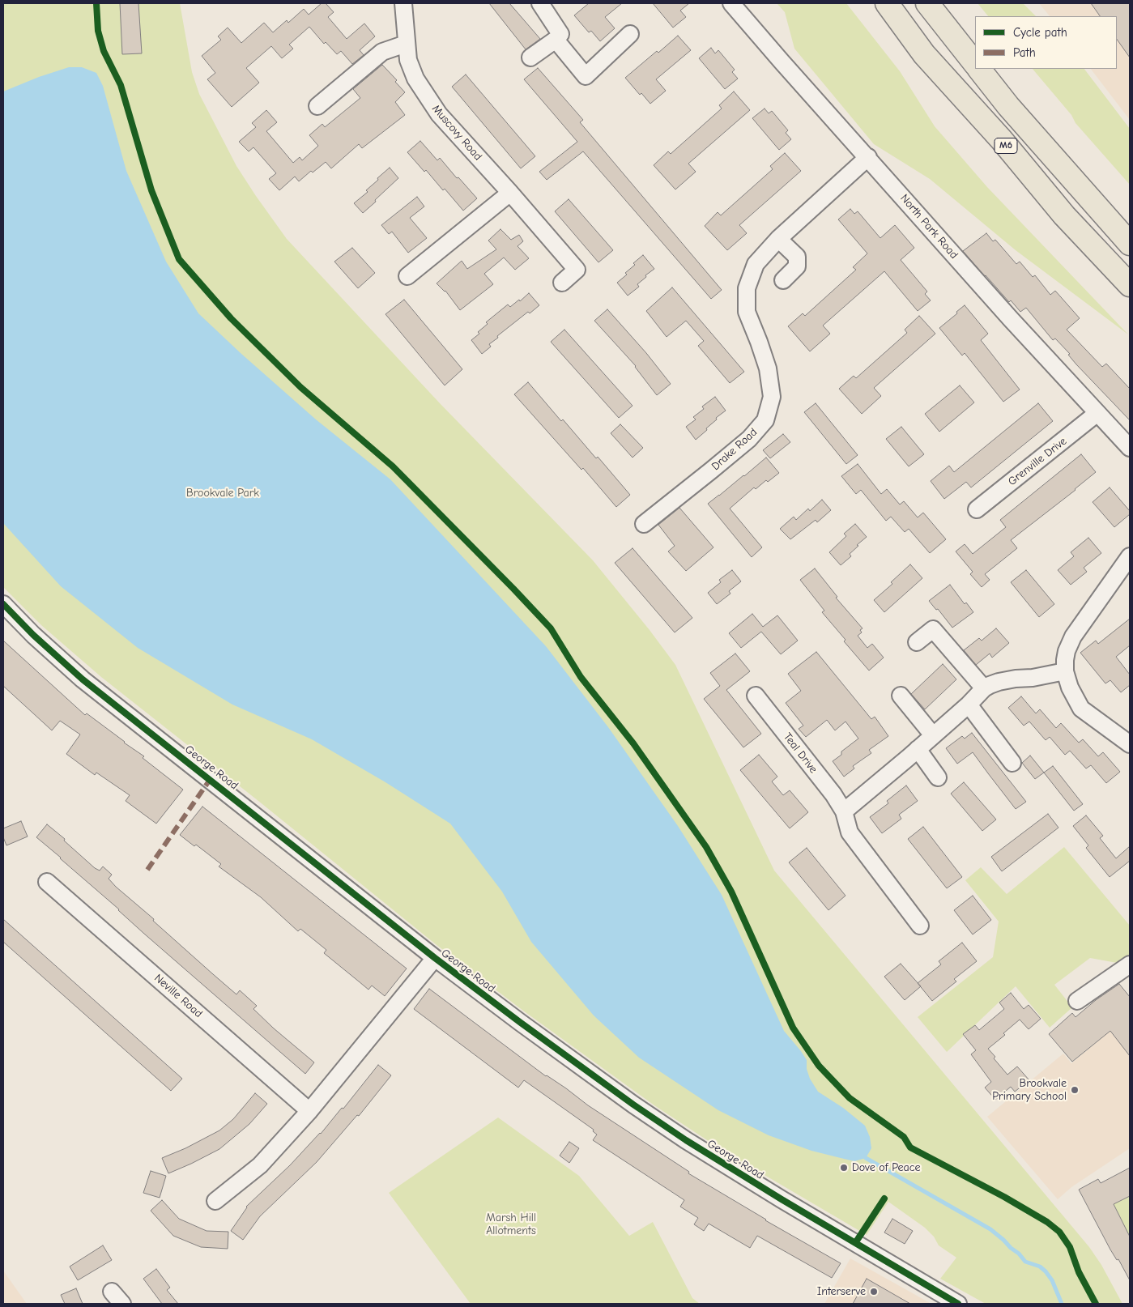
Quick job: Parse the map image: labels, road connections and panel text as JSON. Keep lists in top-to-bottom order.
{
  "streets": {
    "highway": ["M6"],
    "street": [
      "Muscovy Road",
      "North Park Road",
      "Drake Road",
      "Grenville Drive",
      "Teal Drive",
      "George Road",
      "Neville Road"
    ]
  },
  "crossings": [
    ["North Park Road", "Drake Road"],
    ["North Park Road", "Grenville Drive"]
  ],
  "parks": ["Brookvale Park", "Marsh Hill Allotments"],
  "places": ["Brookvale Primary School", "Dove of Peace", "Interserve"],
  "legend": ["Cycle path", "Path"]
}
